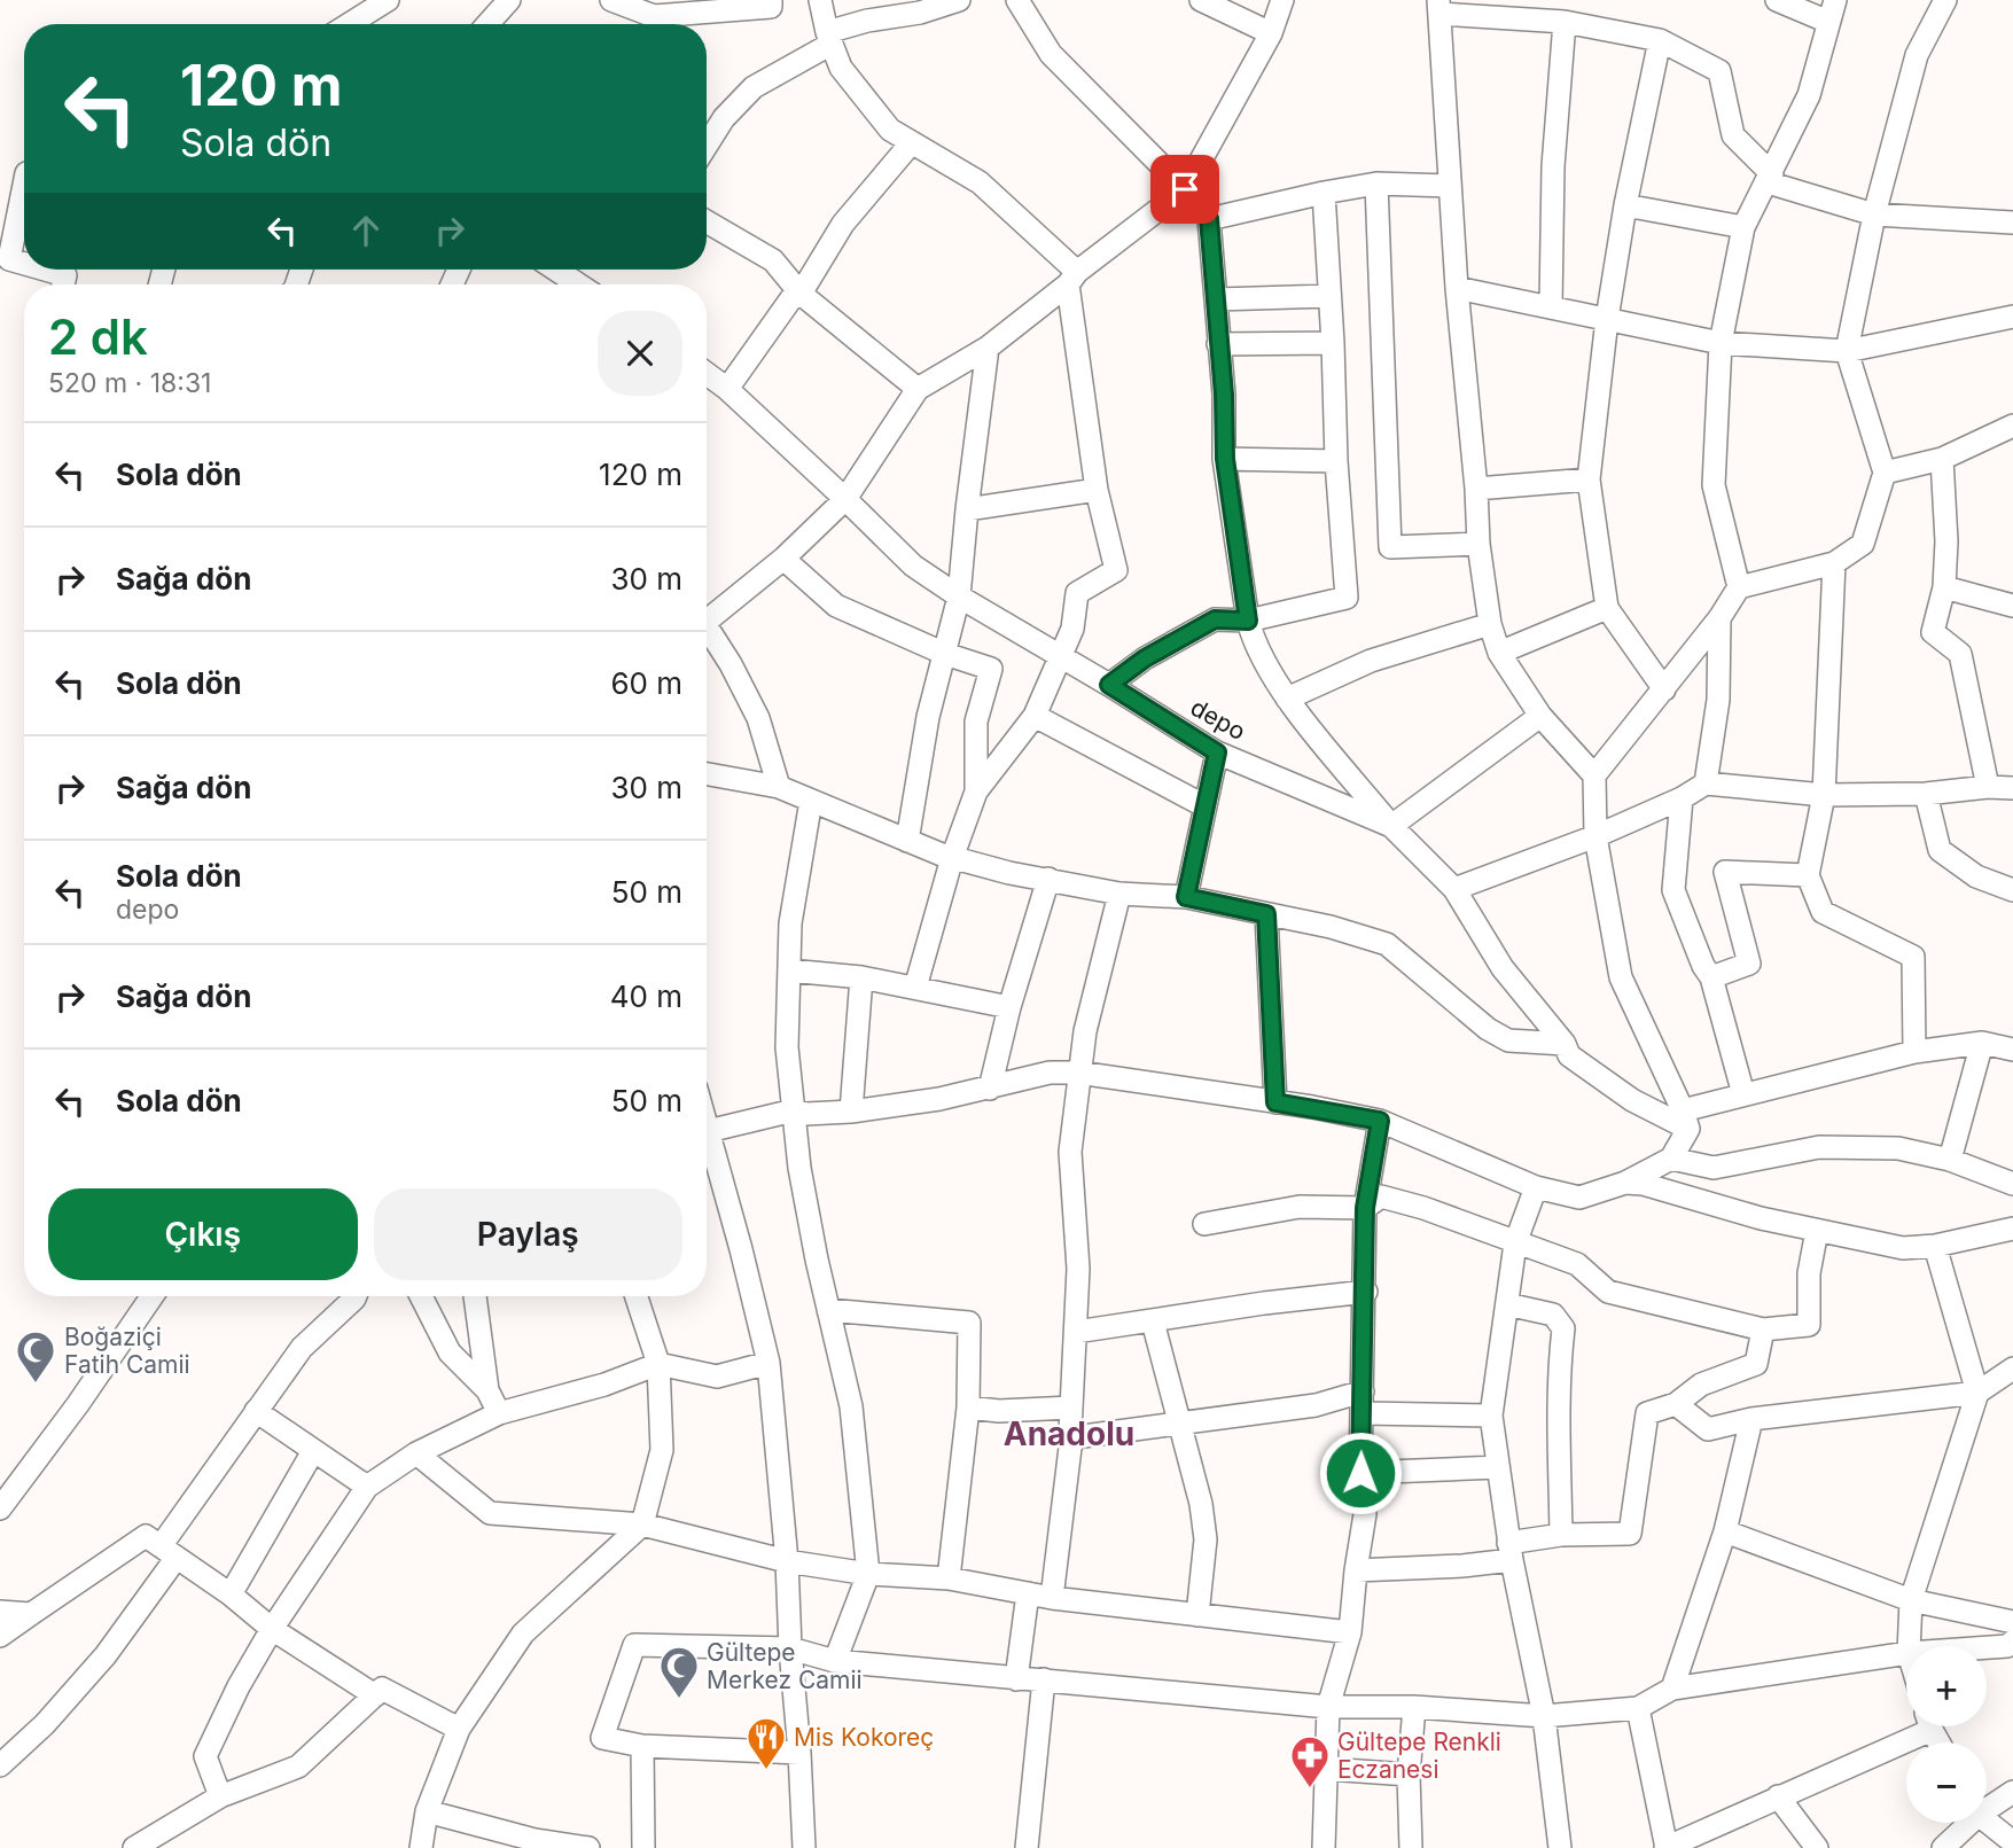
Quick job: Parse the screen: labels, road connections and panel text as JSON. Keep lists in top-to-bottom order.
{
  "streets": {
    "street": ["depo"]
  },
  "districts": ["Anadolu"],
  "places": {
    "mosque": ["Boğaziçi Fatih Camii", "Gültepe Merkez Camii"],
    "restaurant": ["Mis Kokoreç"],
    "pharmacy": ["Gültepe Renkli Eczanesi"]
  },
  "page": {
    "turn": ["120 m", "Sola dön"],
    "heading": ["2 dk", "520 m · 18:31"],
    "list": [
      {
        "name": "Sola dön",
        "value": "120 m"
      },
      {
        "name": "Sağa dön",
        "value": "30 m"
      },
      {
        "name": "Sola dön",
        "value": "60 m"
      },
      {
        "name": "Sağa dön",
        "value": "30 m"
      },
      {
        "name": "Sola dön",
        "note": "depo",
        "value": "50 m"
      },
      {
        "name": "Sağa dön",
        "value": "40 m"
      },
      {
        "name": "Sola dön",
        "value": "50 m"
      }
    ],
    "buttons": ["Çıkış", "Paylaş"],
    "map_buttons": ["+", "−"]
  }
}
